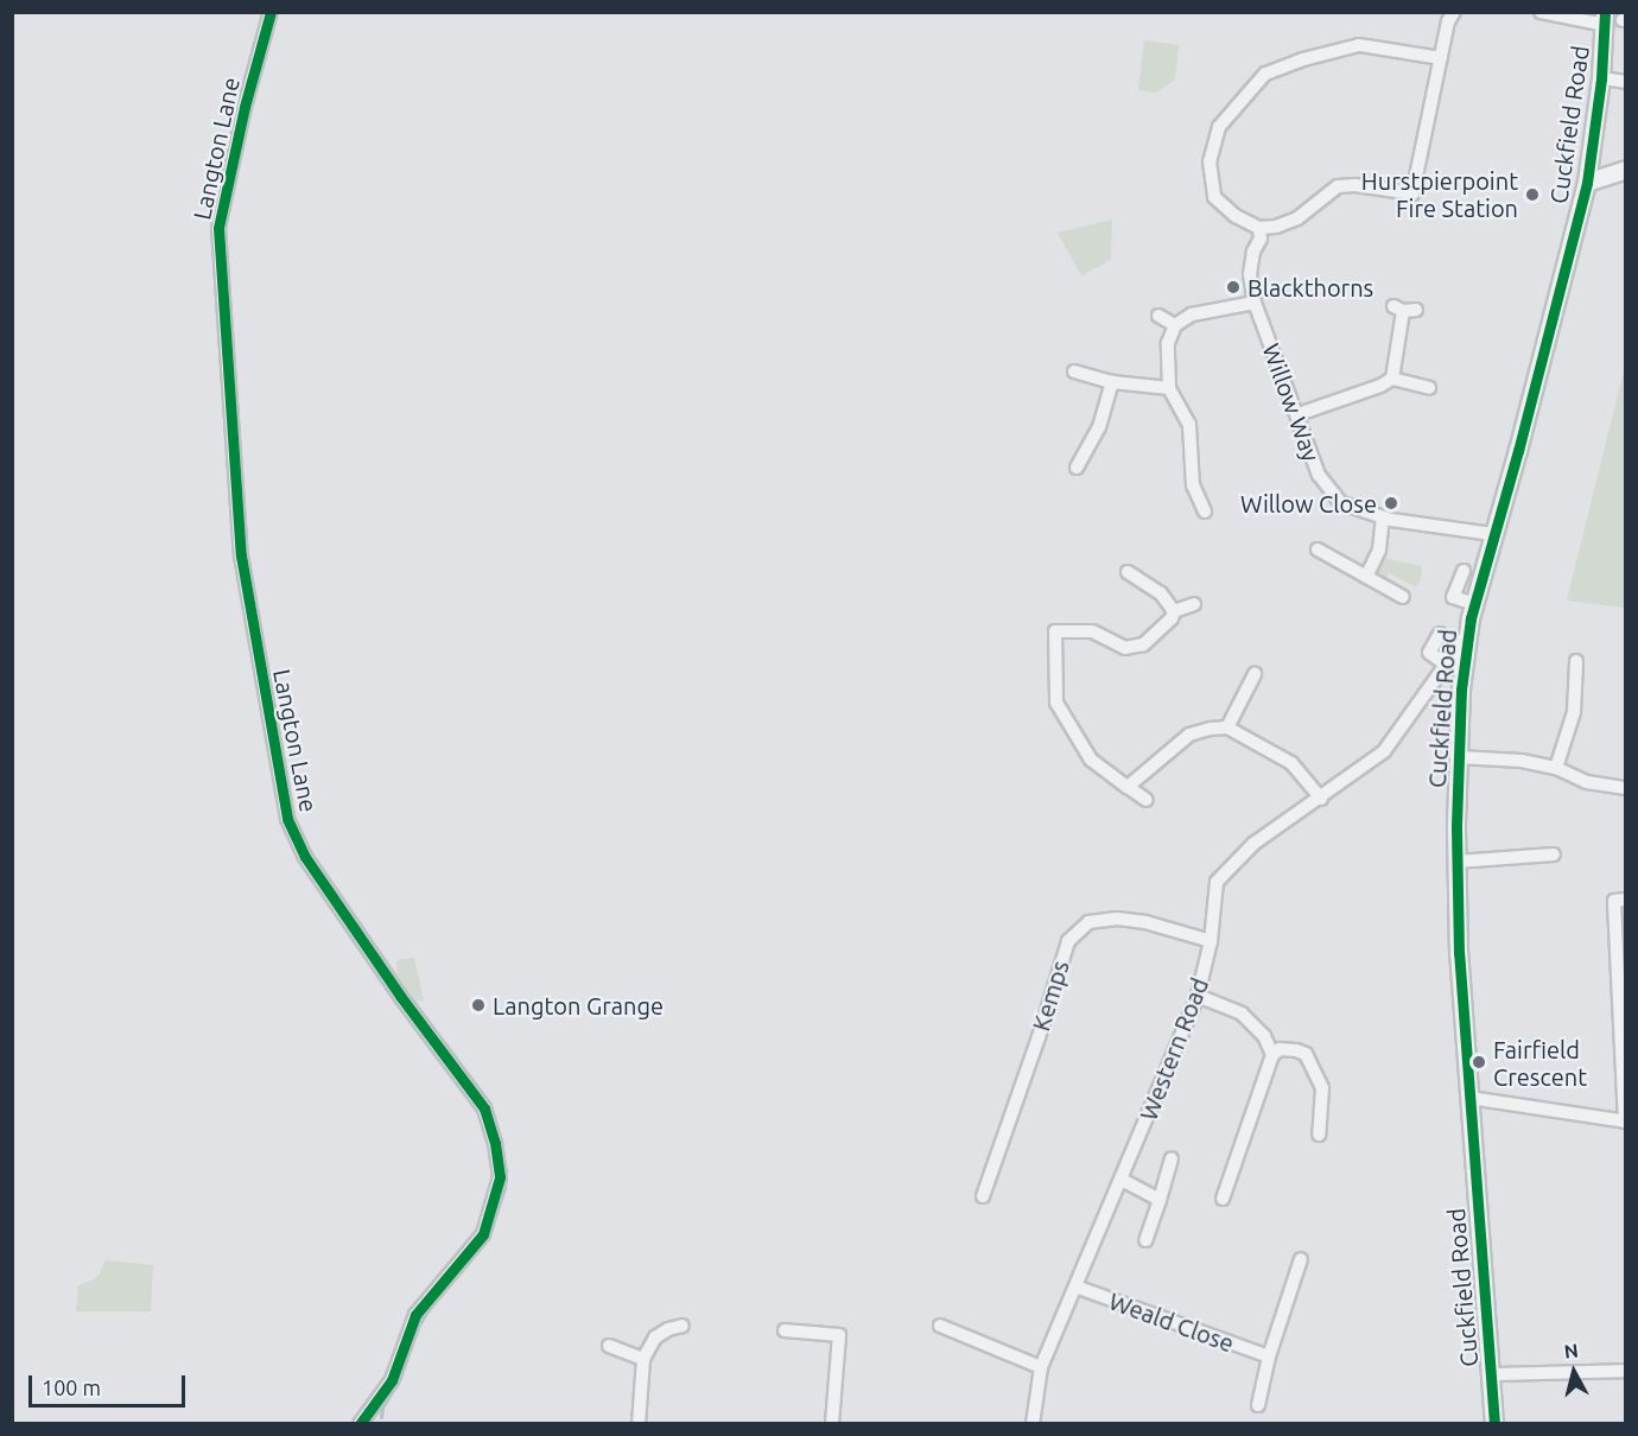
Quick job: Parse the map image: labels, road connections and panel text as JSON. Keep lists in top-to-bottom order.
{
  "streets": {
    "street": [
      "Cuckfield Road",
      "Langton Lane",
      "Willow Way",
      "Kemps",
      "Western Road",
      "Weald Close"
    ]
  },
  "crossings": [
    ["Cuckfield Road", "Willow Way"],
    ["Cuckfield Road", "Western Road"],
    ["Kemps", "Western Road"],
    ["Western Road", "Weald Close"]
  ],
  "places": [
    "Hurstpierpoint Fire Station",
    "Blackthorns",
    "Willow Close",
    "Langton Grange",
    "Fairfield Crescent"
  ],
  "scale_bar": "100 m",
  "north": "top"
}
